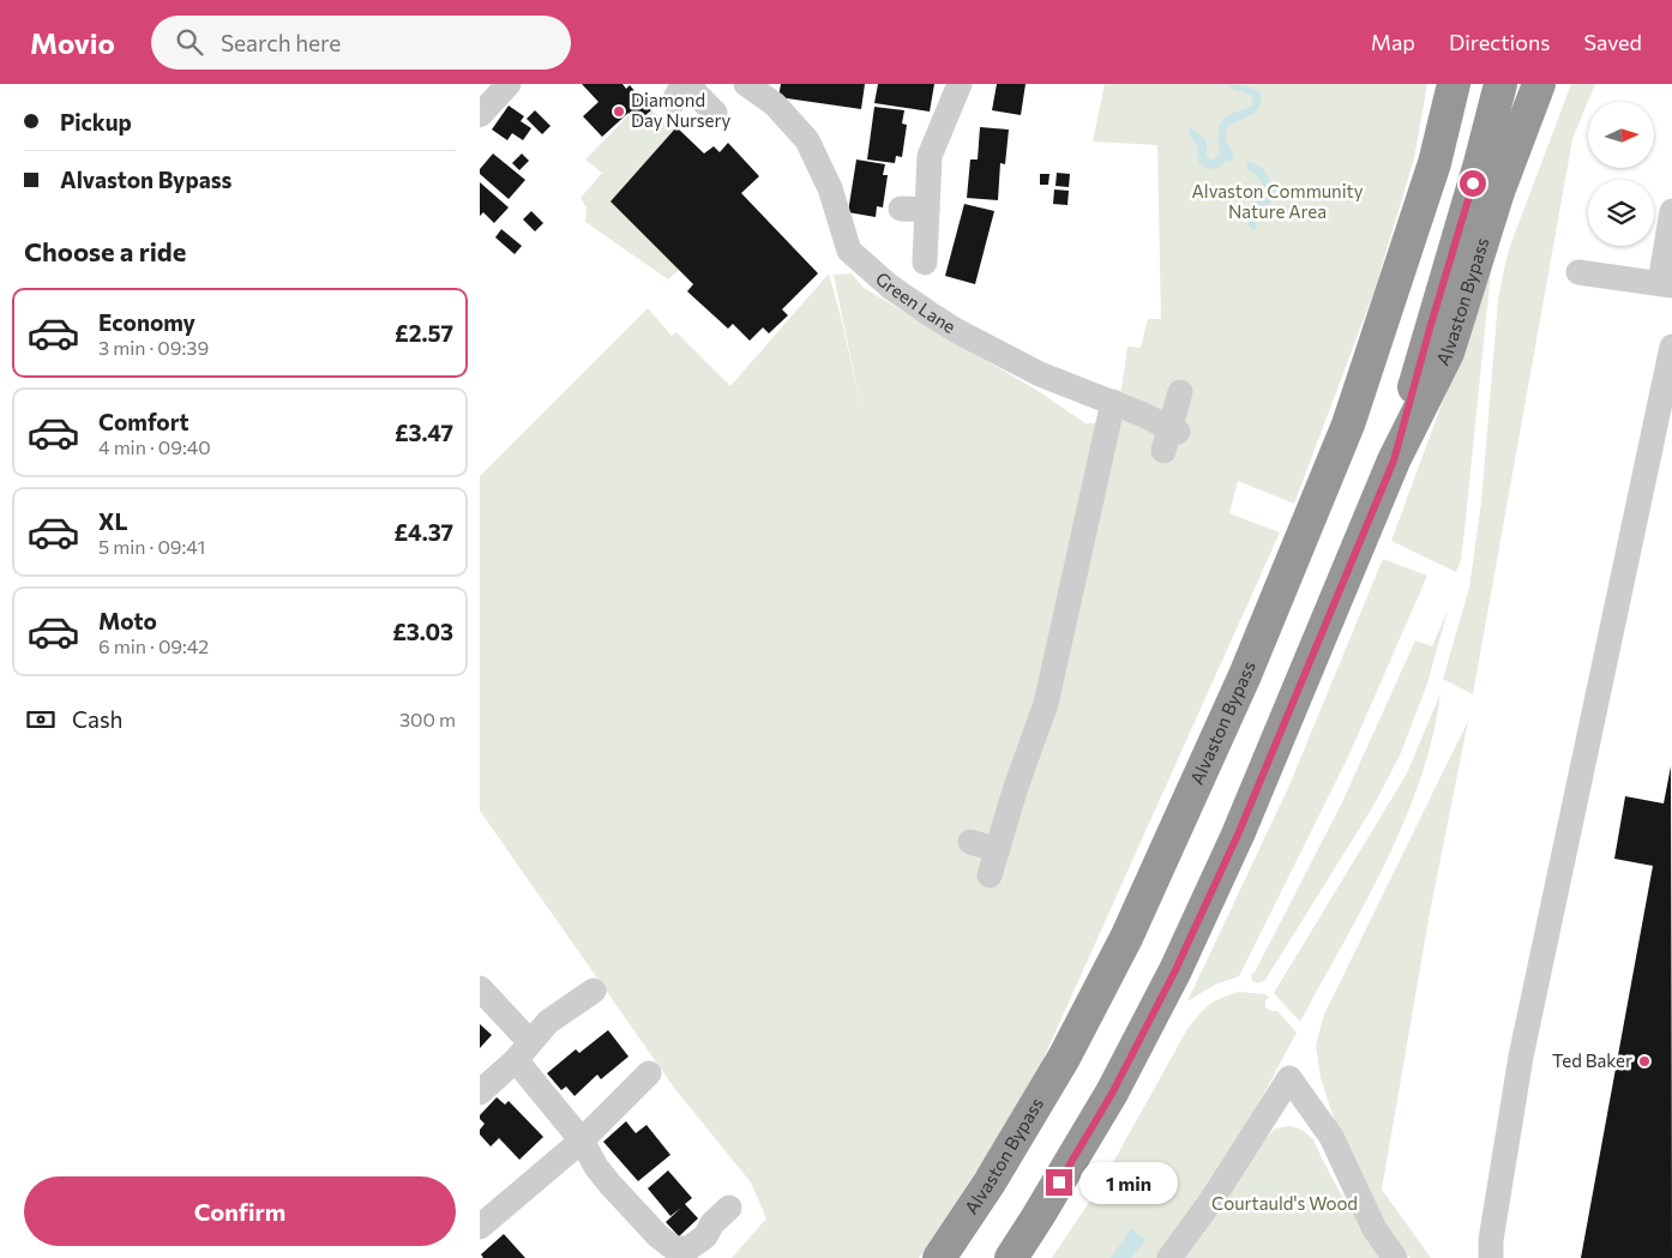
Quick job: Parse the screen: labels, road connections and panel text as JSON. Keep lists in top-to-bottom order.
{
  "streets": {
    "highway": ["Alvaston Bypass"],
    "street": ["Green Lane"]
  },
  "parks": ["Alvaston Community Nature Area", "Courtauld's Wood"],
  "places": ["Diamond Day Nursery", "Ted Baker"],
  "north": "right",
  "page": {
    "header": "Movio",
    "search": "Search here",
    "nav": ["Map", "Directions", "Saved"],
    "banner": ["Pickup", "Alvaston Bypass"],
    "heading": "Choose a ride",
    "list": [
      {
        "name": "Economy",
        "note": "3 min · 09:39",
        "value": "£2.57"
      },
      {
        "name": "Comfort",
        "note": "4 min · 09:40",
        "value": "£3.47"
      },
      {
        "name": "XL",
        "note": "5 min · 09:41",
        "value": "£4.37"
      },
      {
        "name": "Moto",
        "note": "6 min · 09:42",
        "value": "£3.03"
      }
    ],
    "pay": ["Cash", "300 m"],
    "bubble": "1 min",
    "buttons": "Confirm"
  }
}
